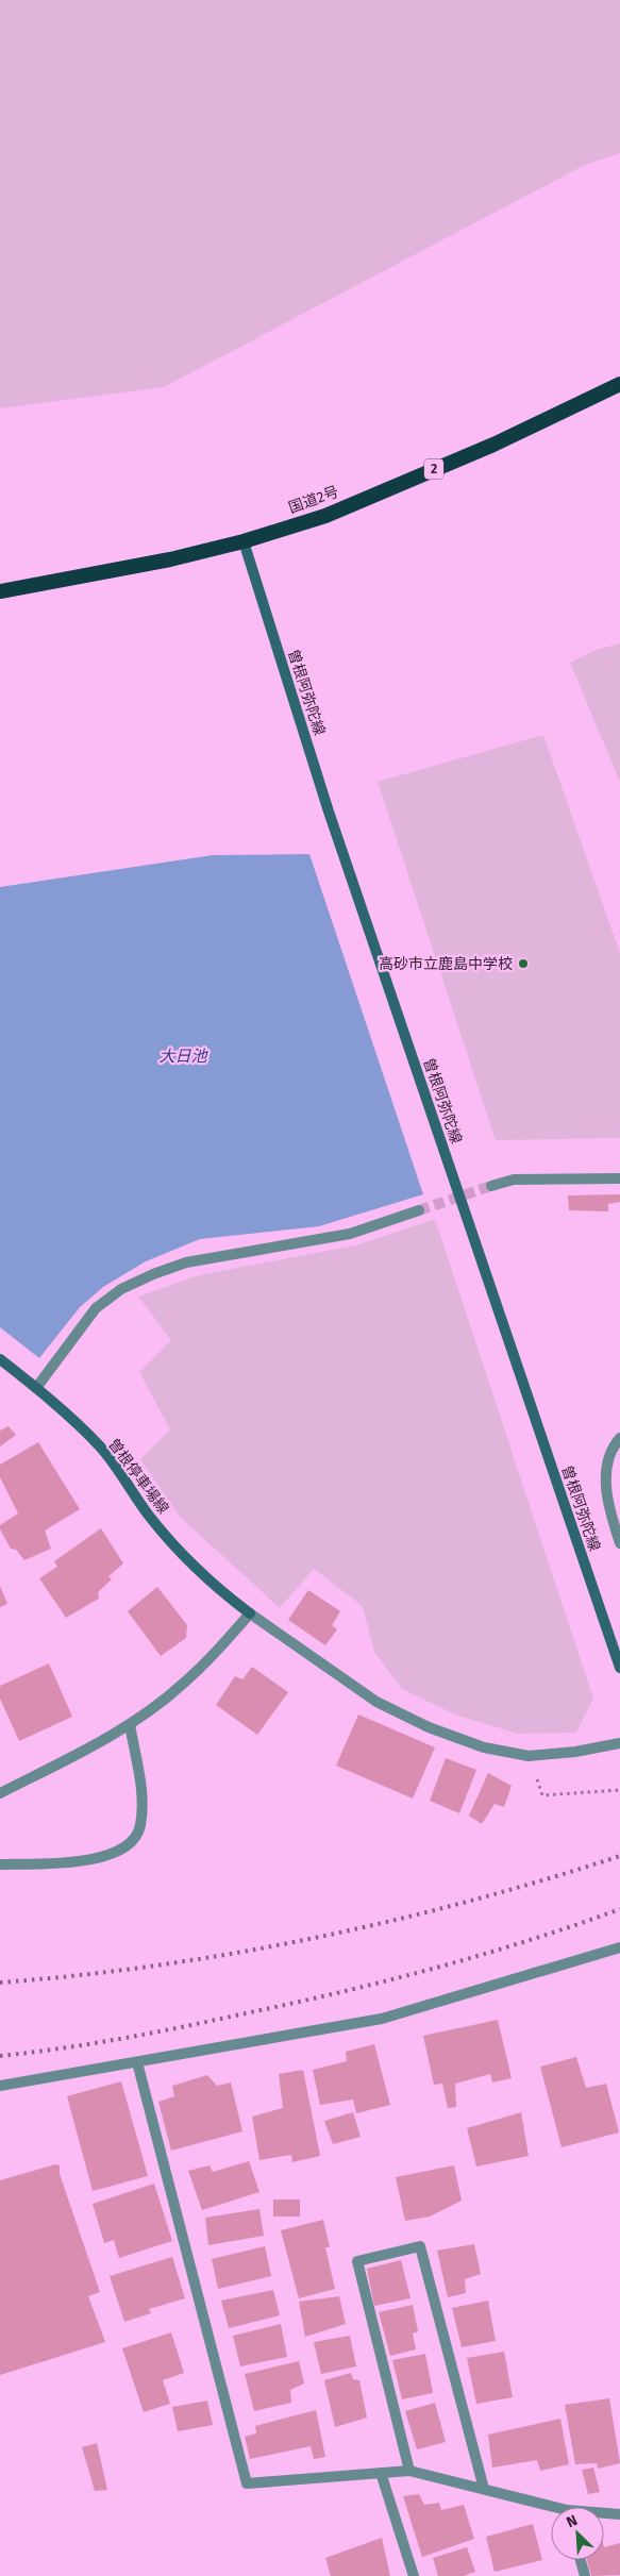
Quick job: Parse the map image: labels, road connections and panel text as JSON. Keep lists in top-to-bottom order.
{
  "streets": {
    "highway": ["2", "国道2号"],
    "main road": ["曽根阿弥陀線", "曽根停車場線"]
  },
  "crossings": [
    ["国道2号", "曽根阿弥陀線"]
  ],
  "water": ["大日池"],
  "places": ["高砂市立鹿島中学校"],
  "north": "top left"
}
